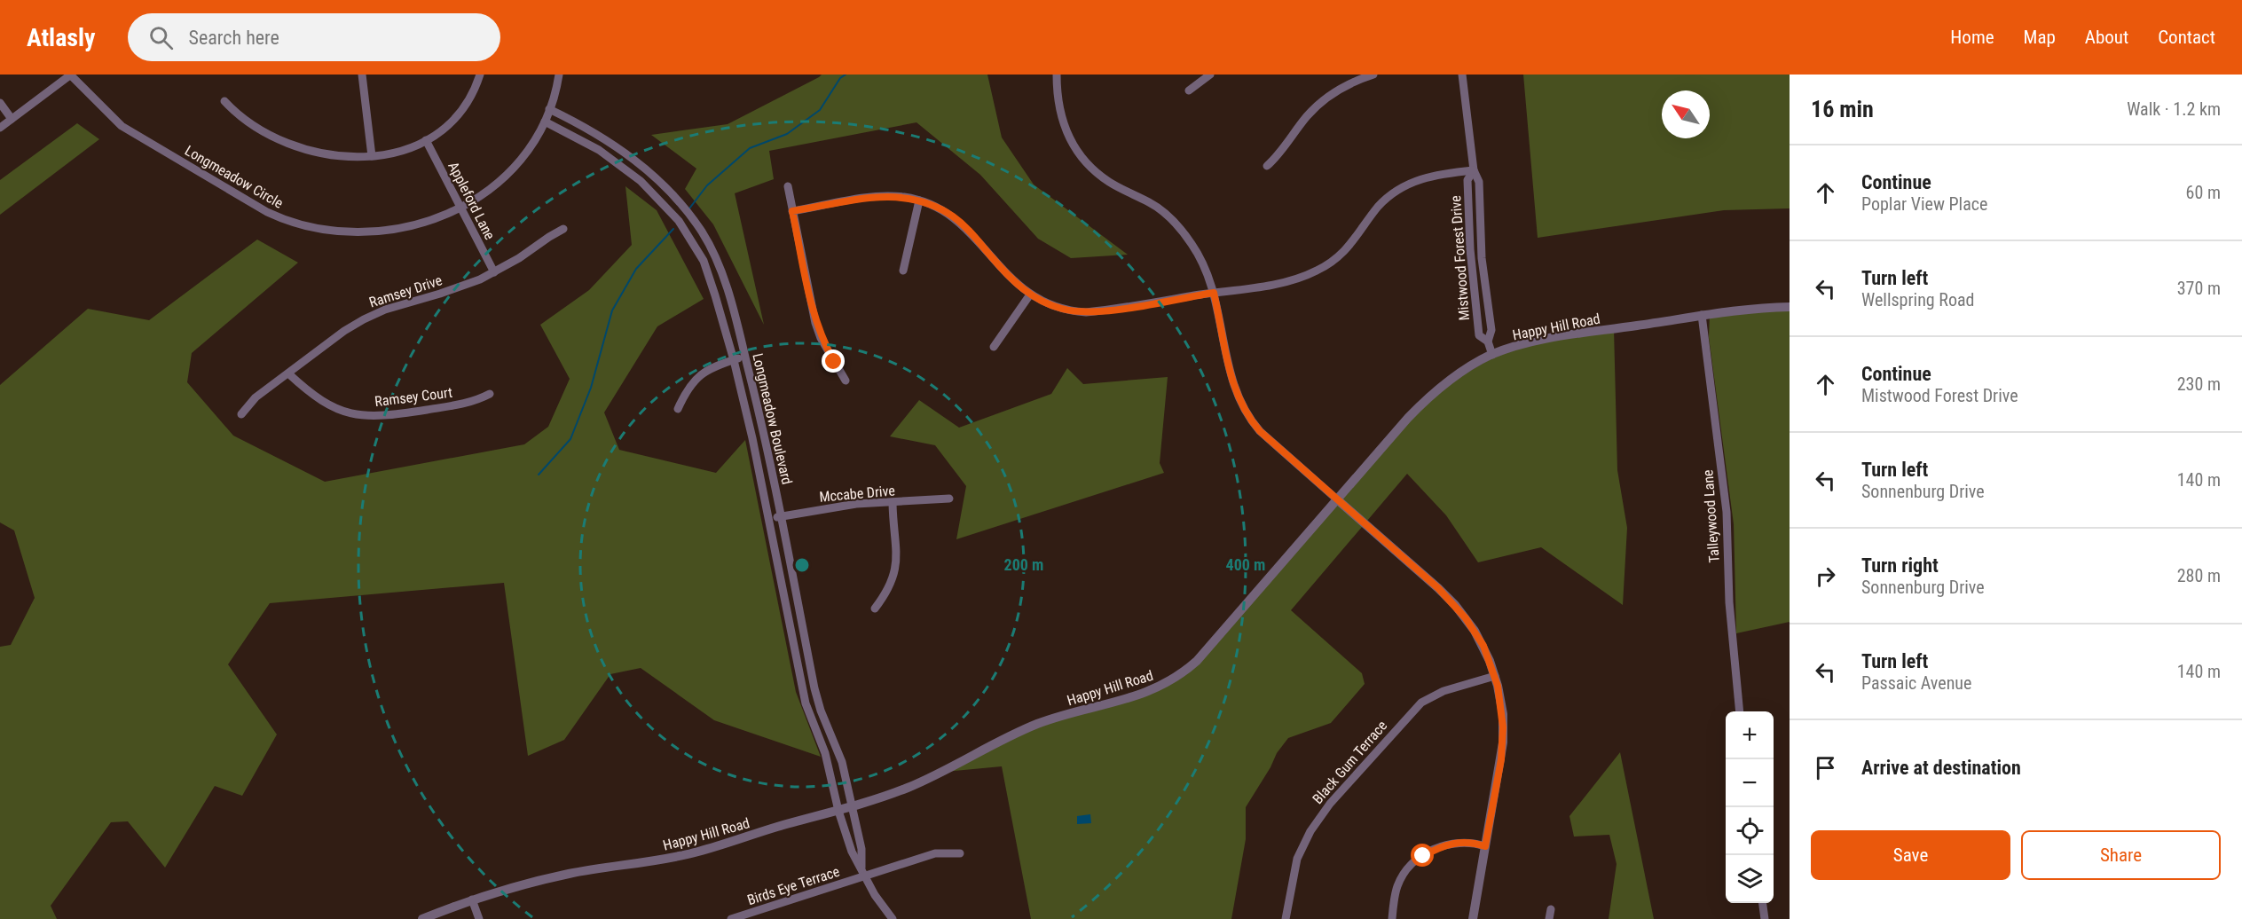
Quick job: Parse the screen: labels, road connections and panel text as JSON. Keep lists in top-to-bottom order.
{
  "streets": {
    "street": [
      "Longmeadow Circle",
      "Appleford Lane",
      "Mistwood Forest Drive",
      "Ramsey Drive",
      "Happy Hill Road",
      "Ramsey Court",
      "Longmeadow Boulevard",
      "Mccabe Drive",
      "Talleywood Lane",
      "Black Gum Terrace",
      "Birds Eye Terrace"
    ]
  },
  "crossings": [
    ["Longmeadow Circle", "Appleford Lane"],
    ["Longmeadow Circle", "Longmeadow Boulevard"],
    ["Appleford Lane", "Ramsey Drive"],
    ["Mistwood Forest Drive", "Happy Hill Road"],
    ["Ramsey Drive", "Ramsey Court"],
    ["Happy Hill Road", "Longmeadow Boulevard"],
    ["Happy Hill Road", "Talleywood Lane"],
    ["Longmeadow Boulevard", "Mccabe Drive"],
    ["Longmeadow Boulevard", "Birds Eye Terrace"]
  ],
  "north": "top left",
  "page": {
    "header": "Atlasly",
    "search": "Search here",
    "nav": [
      "Home",
      "Map",
      "About",
      "Contact"
    ],
    "heading": ["16 min", "Walk · 1.2 km"],
    "list": [
      ["Continue", "Poplar View Place", "60 m"],
      ["Turn left", "Wellspring Road", "370 m"],
      ["Continue", "Mistwood Forest Drive", "230 m"],
      ["Turn left", "Sonnenburg Drive", "140 m"],
      ["Turn right", "Sonnenburg Drive", "280 m"],
      ["Turn left", "Passaic Avenue", "140 m"],
      "Arrive at destination"
    ],
    "map_buttons": ["+", "−"],
    "buttons": ["Save", "Share"]
  },
  "rings": ["200 m", "400 m"]
}
